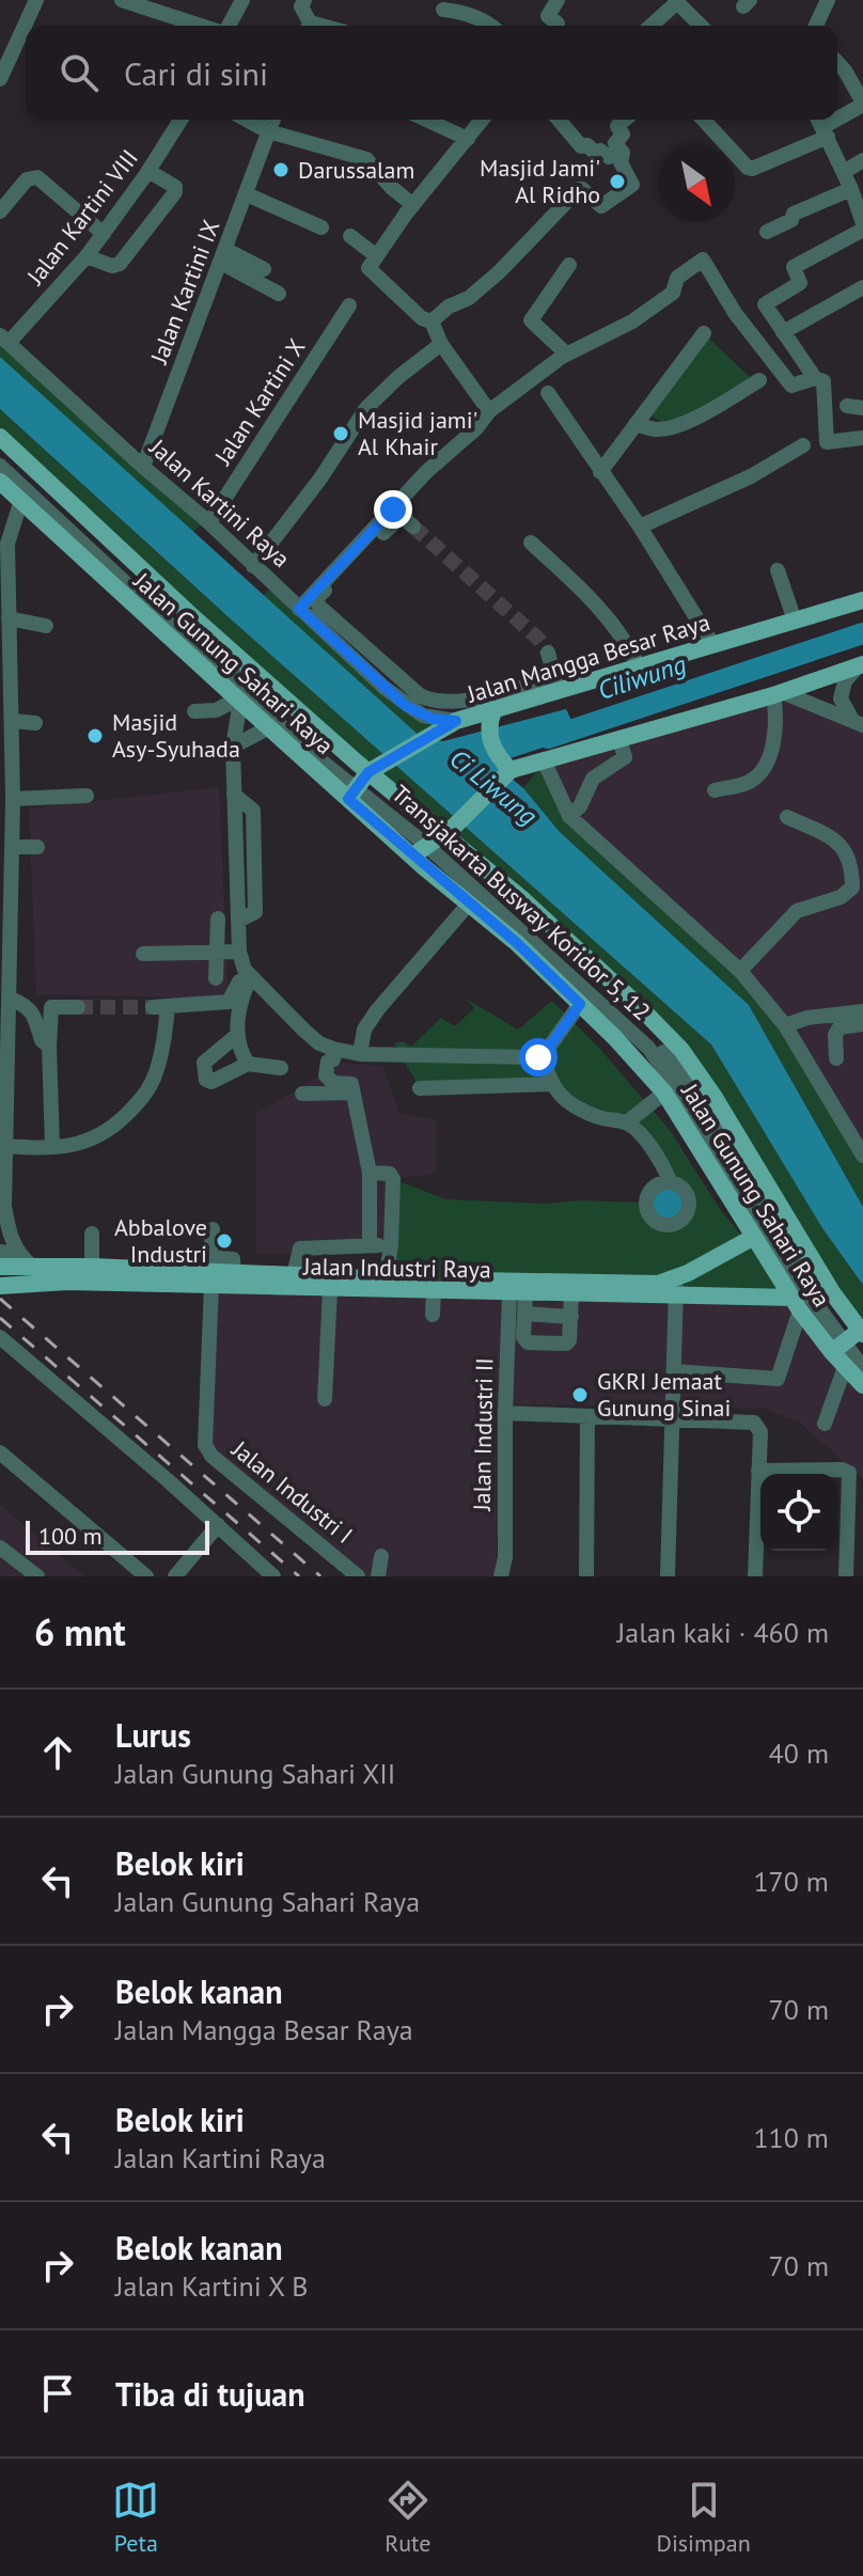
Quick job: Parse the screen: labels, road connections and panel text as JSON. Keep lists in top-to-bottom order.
{
  "streets": {
    "main road": ["Jalan Mangga Besar Raya", "Jalan Gunung Sahari Raya", "Jalan Industri Raya"],
    "street": [
      "Jalan Kartini VIII",
      "Jalan Kartini IX",
      "Jalan Kartini X",
      "Jalan Kartini Raya",
      "Transjakarta Busway Koridor 5, 12",
      "Jalan Industri II",
      "Jalan Industri I"
    ]
  },
  "crossings": [
    ["Jalan Kartini VIII", "Jalan Kartini Raya"],
    ["Jalan Kartini IX", "Jalan Kartini Raya"],
    ["Jalan Kartini X", "Jalan Kartini Raya"],
    ["Jalan Kartini Raya", "Jalan Mangga Besar Raya"],
    ["Jalan Mangga Besar Raya", "Jalan Gunung Sahari Raya"],
    ["Jalan Gunung Sahari Raya", "Transjakarta Busway Koridor 5, 12"],
    ["Jalan Gunung Sahari Raya", "Jalan Industri Raya"],
    ["Jalan Industri Raya", "Jalan Industri II"],
    ["Jalan Industri Raya", "Jalan Industri I"]
  ],
  "water": ["Ciliwung", "Ci Liwung"],
  "places": [
    "Darussalam",
    "Masjid Jami' Al Ridho",
    "Masjid jami' Al Khair",
    "Masjid Asy-Syuhada",
    "Abbalove Industri",
    "GKRI Jemaat Gunung Sinai"
  ],
  "scale_bar": "100 m",
  "north": "bottom right",
  "page": {
    "search": "Cari di sini",
    "scale": "100 m",
    "heading": ["6 mnt", "Jalan kaki · 460 m"],
    "list": [
      ["Lurus", "Jalan Gunung Sahari XII", "40 m"],
      ["Belok kiri", "Jalan Gunung Sahari Raya", "170 m"],
      ["Belok kanan", "Jalan Mangga Besar Raya", "70 m"],
      ["Belok kiri", "Jalan Kartini Raya", "110 m"],
      ["Belok kanan", "Jalan Kartini X B", "70 m"],
      "Tiba di tujuan"
    ],
    "nav": ["Peta", "Rute", "Disimpan"]
  }
}
